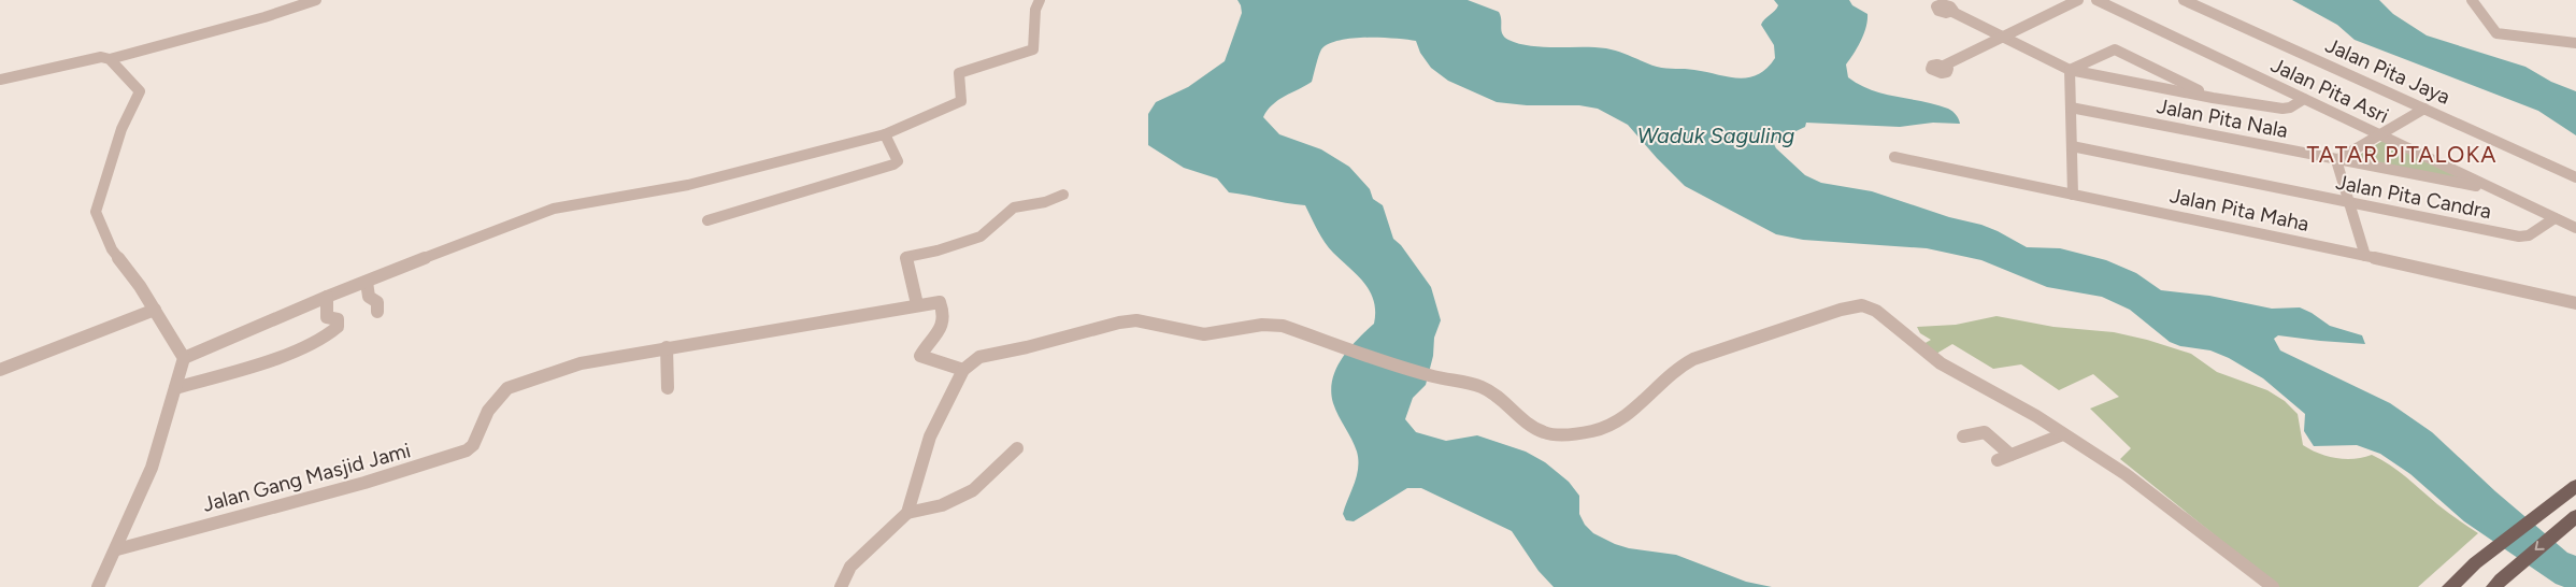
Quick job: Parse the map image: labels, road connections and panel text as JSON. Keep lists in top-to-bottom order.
{
  "streets": {
    "street": [
      "Jalan Pita Jaya",
      "Jalan Pita Asri",
      "Jalan Pita Nala",
      "Jalan Pita Candra",
      "Jalan Pita Maha",
      "Jalan Gang Masjid Jami"
    ]
  },
  "crossings": [
    ["Jalan Pita Asri", "Jalan Pita Nala"],
    ["Jalan Pita Asri", "Jalan Pita Candra"]
  ],
  "districts": ["TATAR PITALOKA"],
  "water": ["Waduk Saguling"]
}
